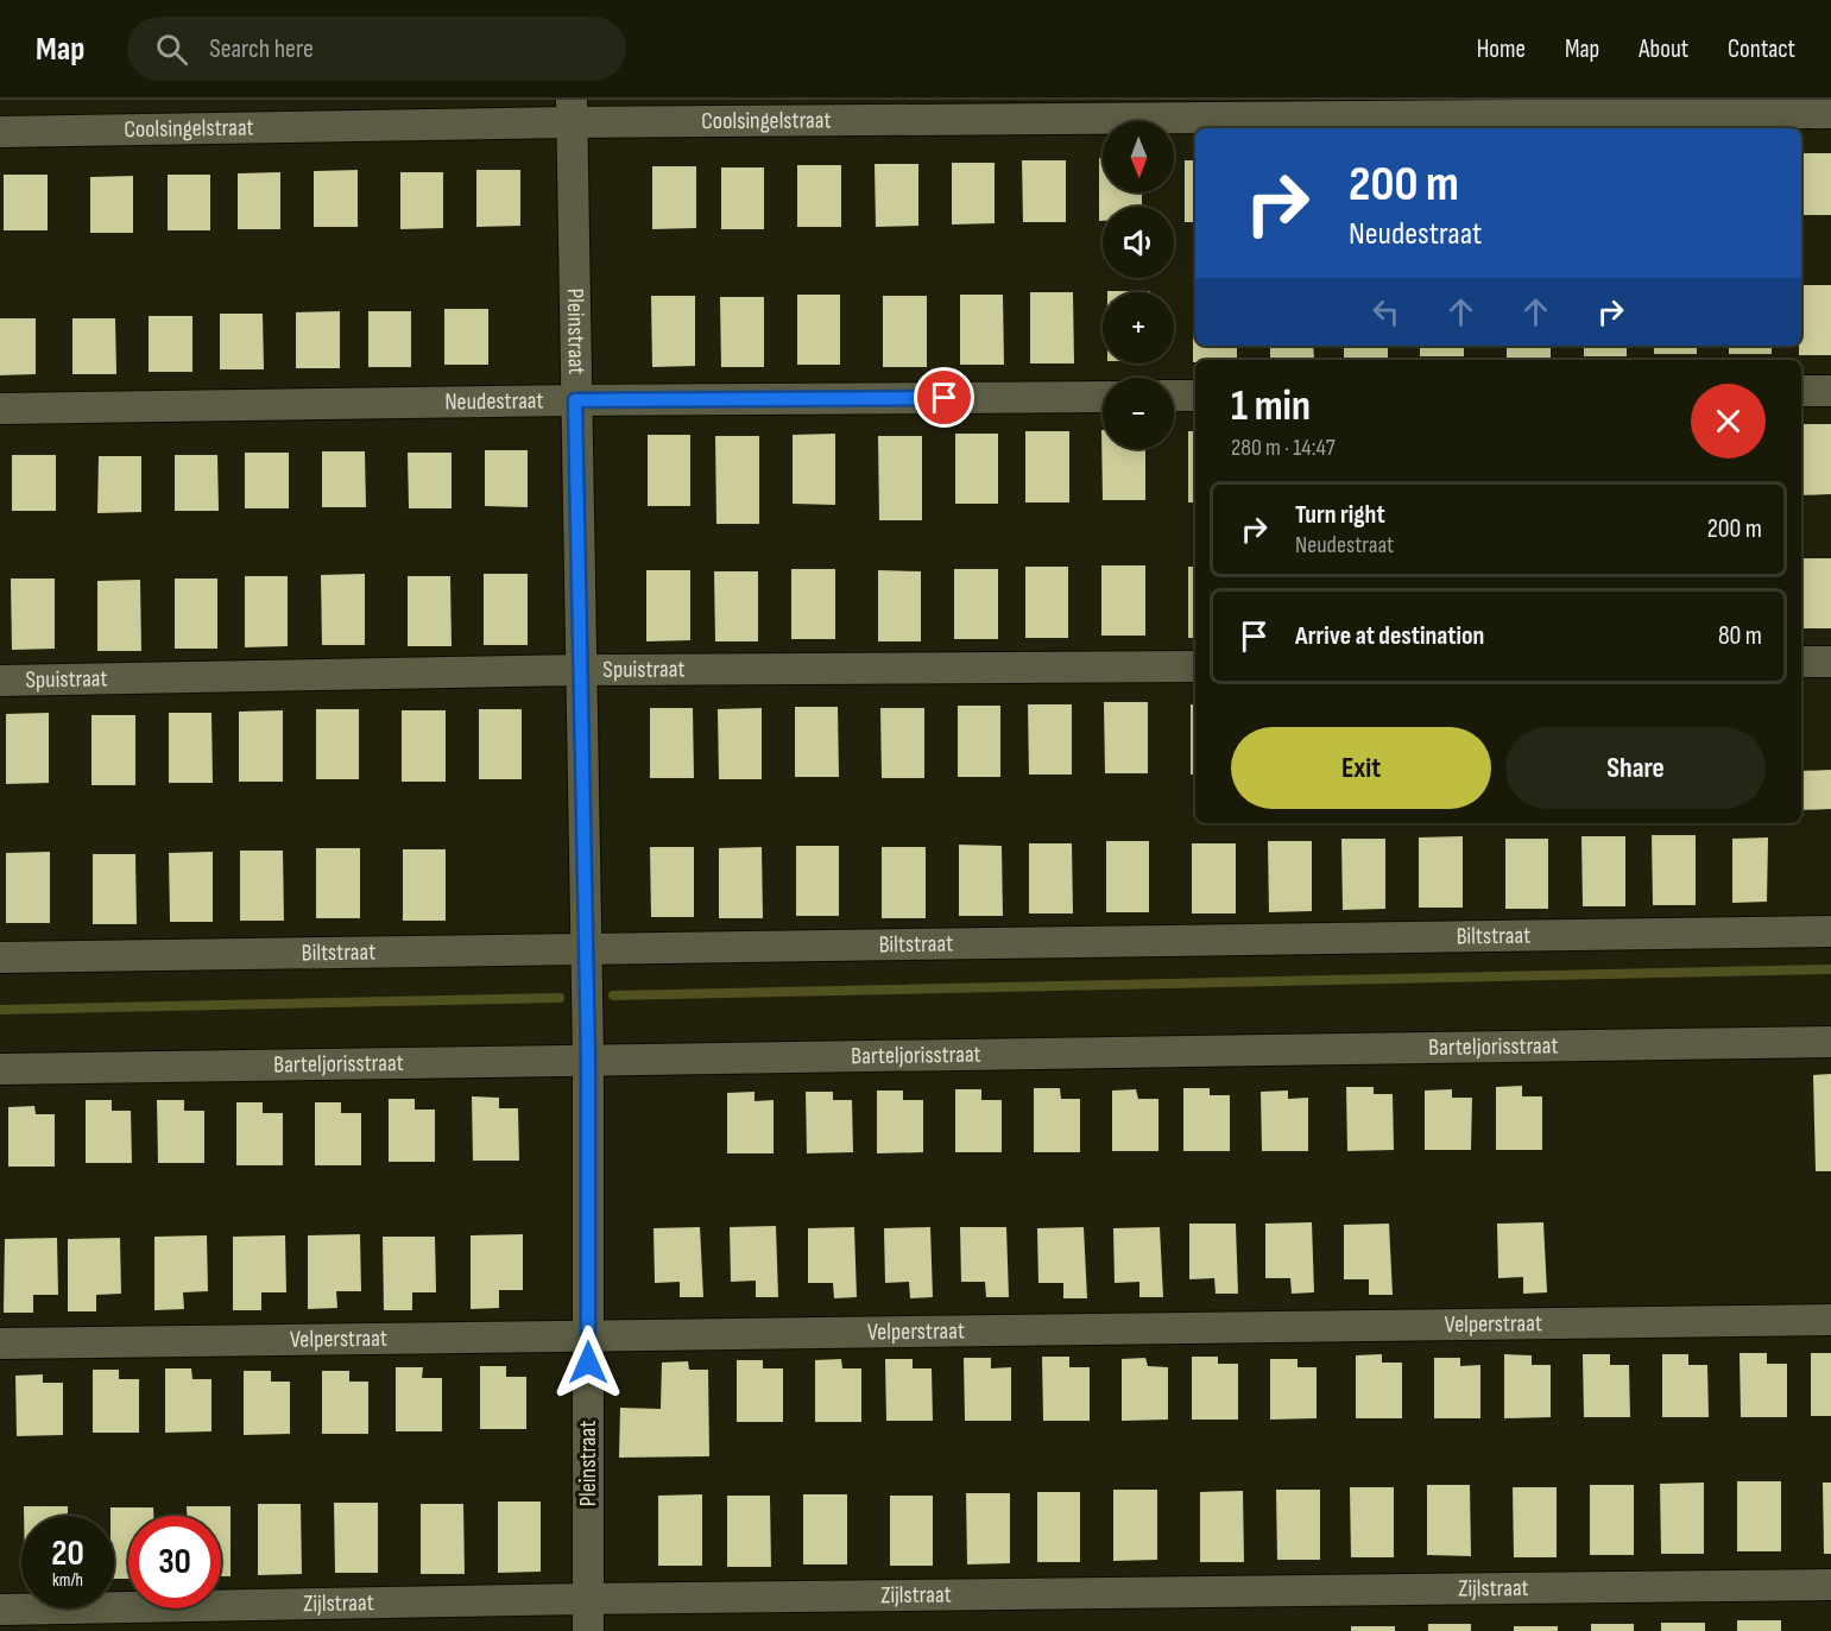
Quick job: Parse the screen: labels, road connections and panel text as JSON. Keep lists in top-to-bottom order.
{
  "streets": {
    "street": [
      "Coolsingelstraat",
      "Pleinstraat",
      "Neudestraat",
      "Spuistraat",
      "Biltstraat",
      "Barteljorisstraat",
      "Velperstraat",
      "Zijlstraat"
    ]
  },
  "crossings": [
    ["Coolsingelstraat", "Pleinstraat"],
    ["Pleinstraat", "Neudestraat"],
    ["Pleinstraat", "Spuistraat"],
    ["Pleinstraat", "Biltstraat"],
    ["Pleinstraat", "Barteljorisstraat"],
    ["Pleinstraat", "Velperstraat"],
    ["Pleinstraat", "Zijlstraat"]
  ],
  "north": "bottom",
  "page": {
    "header": "Map",
    "search": "Search here",
    "nav": [
      "Home",
      "Map",
      "About",
      "Contact"
    ],
    "map_buttons": ["+", "−"],
    "turn": ["200 m", "Neudestraat"],
    "heading": ["1 min", "280 m · 14:47"],
    "list": [
      {
        "name": "Turn right",
        "note": "Neudestraat",
        "value": "200 m"
      },
      {
        "name": "Arrive at destination",
        "value": "80 m"
      }
    ],
    "buttons": ["Exit", "Share"],
    "speed": "20 km/h",
    "limit": "30"
  }
}
